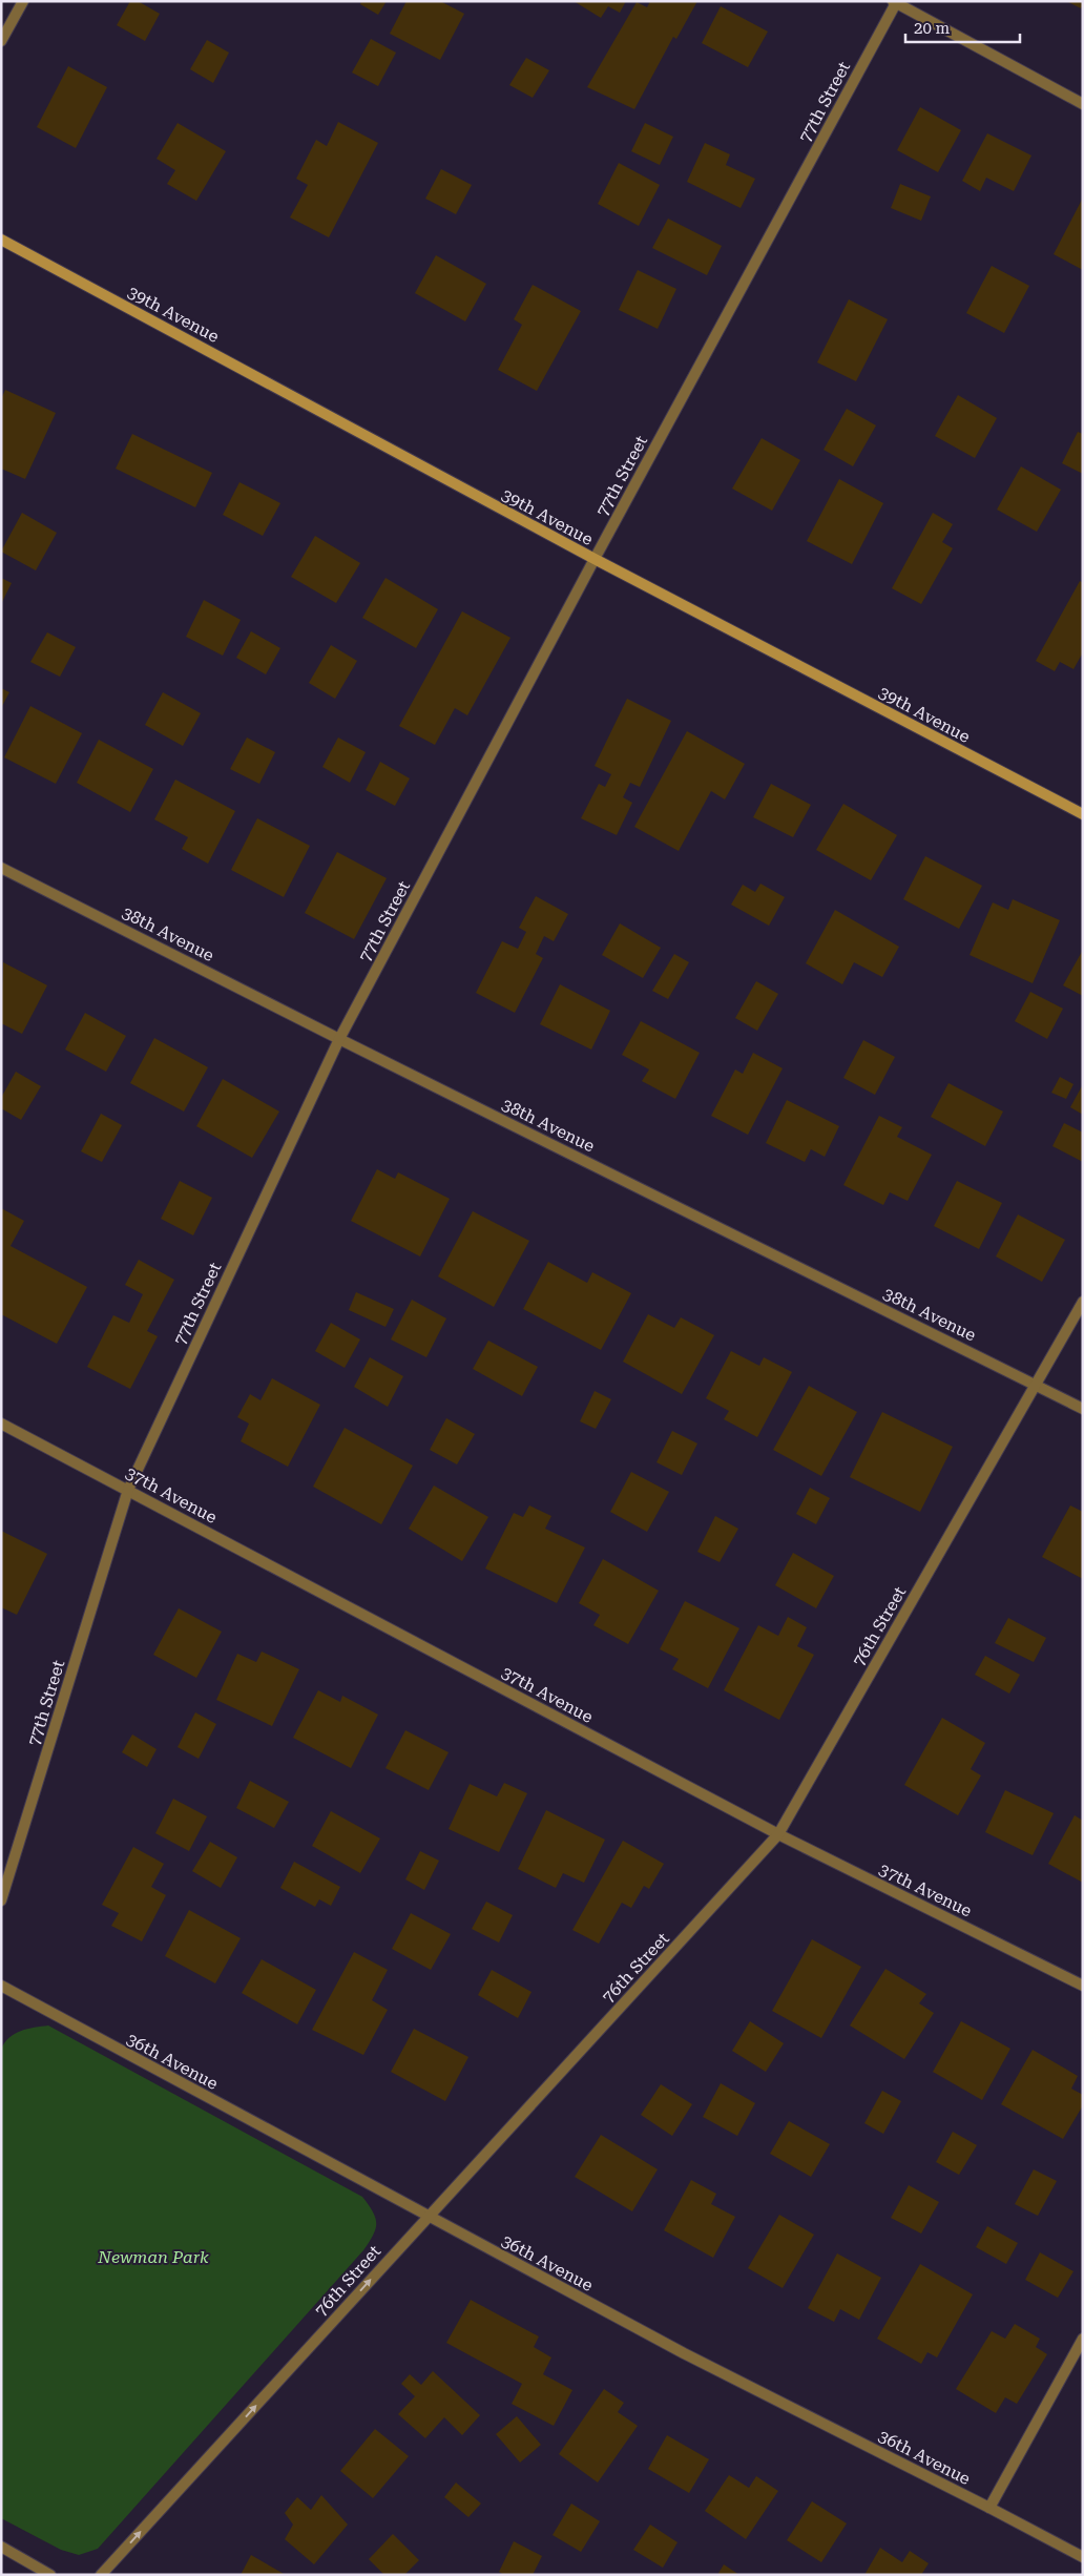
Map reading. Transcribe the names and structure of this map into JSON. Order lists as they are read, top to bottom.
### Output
{
  "streets": {
    "main road": ["39th Avenue"],
    "street": [
      "77th Street",
      "38th Avenue",
      "37th Avenue",
      "76th Street",
      "36th Avenue"
    ]
  },
  "crossings": [
    ["77th Street", "39th Avenue"],
    ["77th Street", "38th Avenue"],
    ["77th Street", "37th Avenue"],
    ["38th Avenue", "76th Street"],
    ["37th Avenue", "76th Street"],
    ["76th Street", "36th Avenue"]
  ],
  "parks": ["Newman Park"],
  "scale_bar": "20 m"
}
